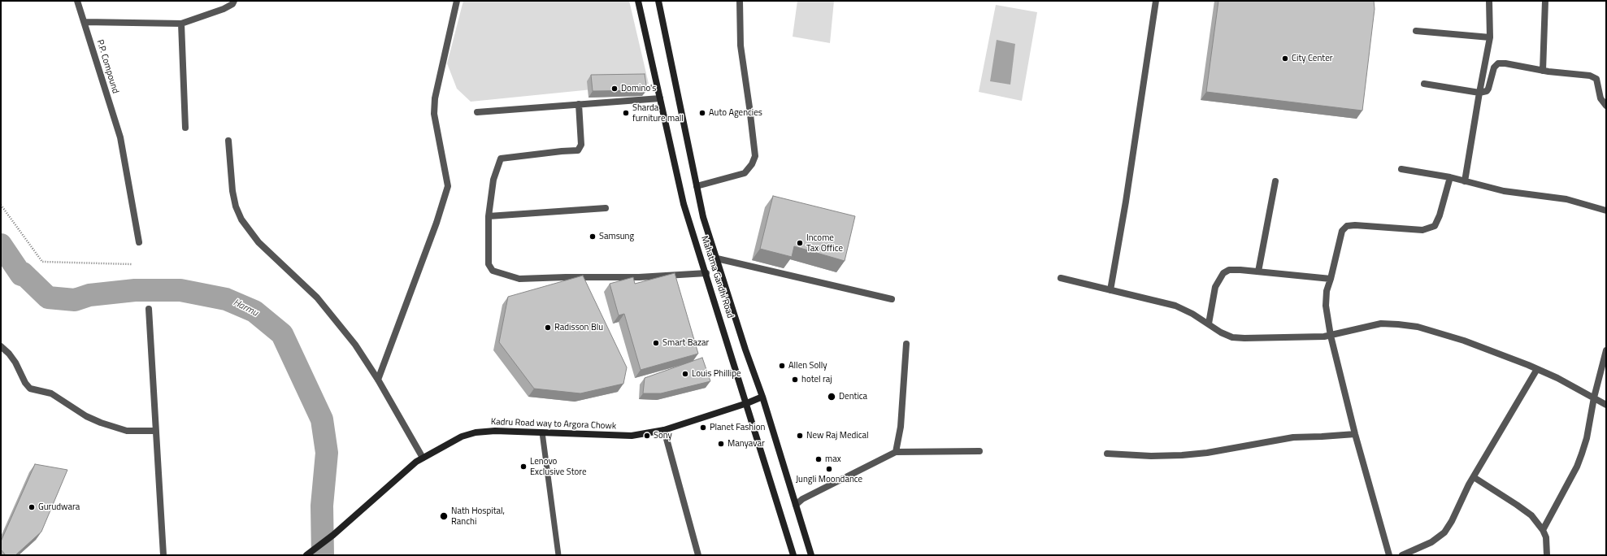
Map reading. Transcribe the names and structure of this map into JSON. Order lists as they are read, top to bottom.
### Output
{
  "streets": {
    "main road": ["Mahatma Gandhi Road", "Kadru Road way to Argora Chowk"],
    "street": ["P.P. Compound"]
  },
  "crossings": [
    ["Mahatma Gandhi Road", "Kadru Road way to Argora Chowk"]
  ],
  "water": ["Harmu"],
  "places": [
    "City Center",
    "Domino's",
    "Sharda furniture mall",
    "Auto Agencies",
    "Samsung",
    "Income Tax Office",
    "Radisson Blu",
    "Smart Bazar",
    "Allen Solly",
    "Louis Phillipe",
    "hotel raj",
    "Dentica",
    "Planet Fashion",
    "Sony",
    "New Raj Medical",
    "Manyavar",
    "max",
    "Lenovo Exclusive Store",
    "Jungli Moondance",
    "Gurudwara",
    "Nath Hospital, Ranchi"
  ]
}
